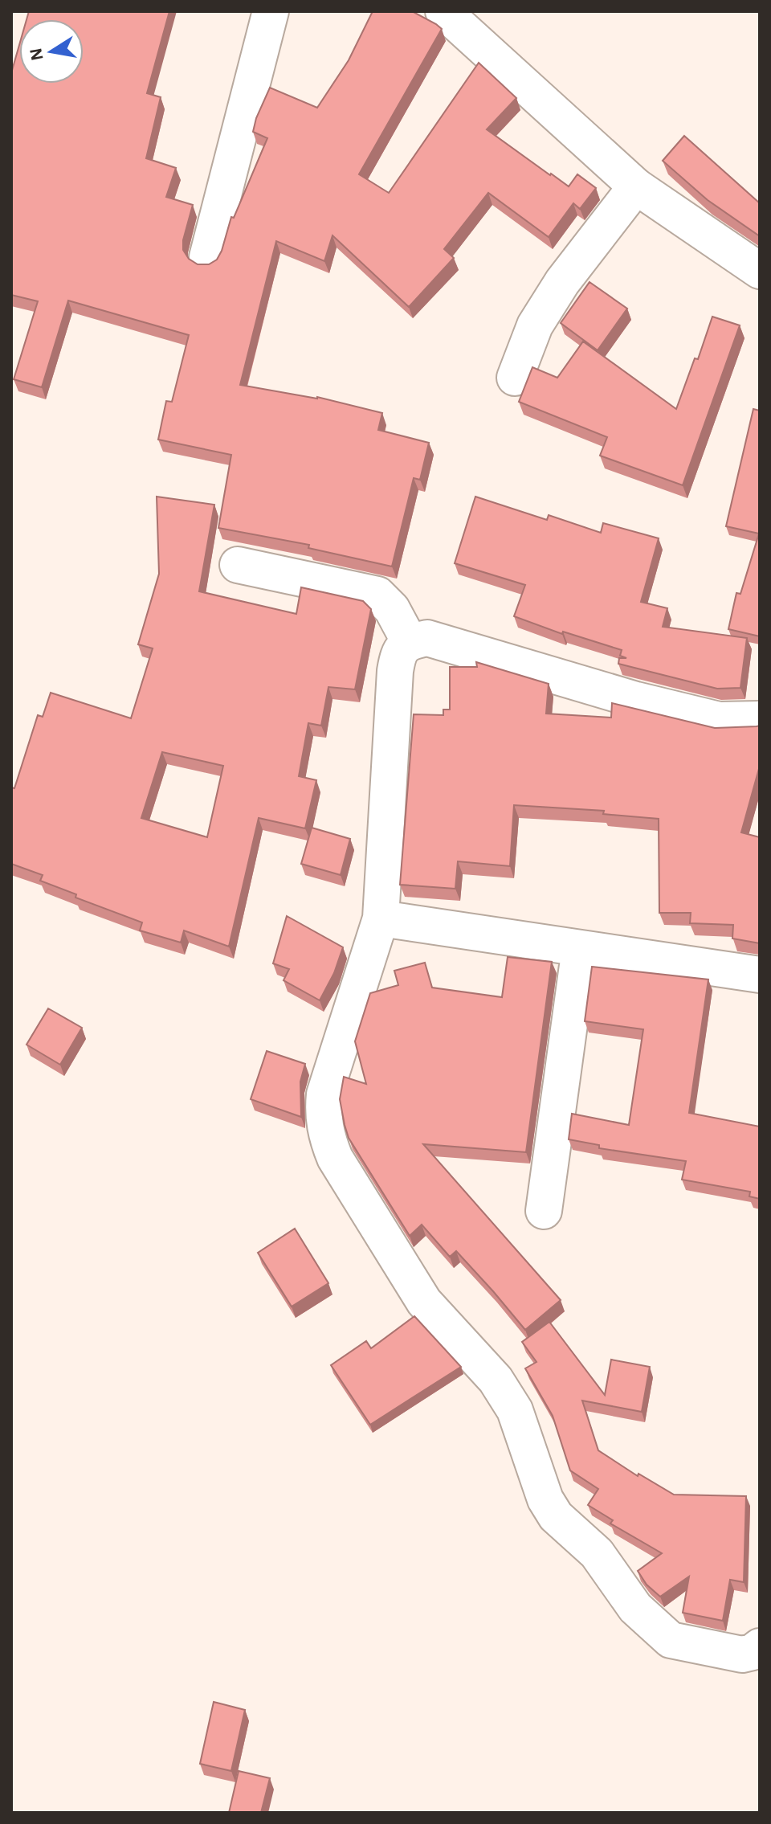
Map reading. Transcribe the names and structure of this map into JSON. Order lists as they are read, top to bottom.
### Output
{
  "north": "left"
}
